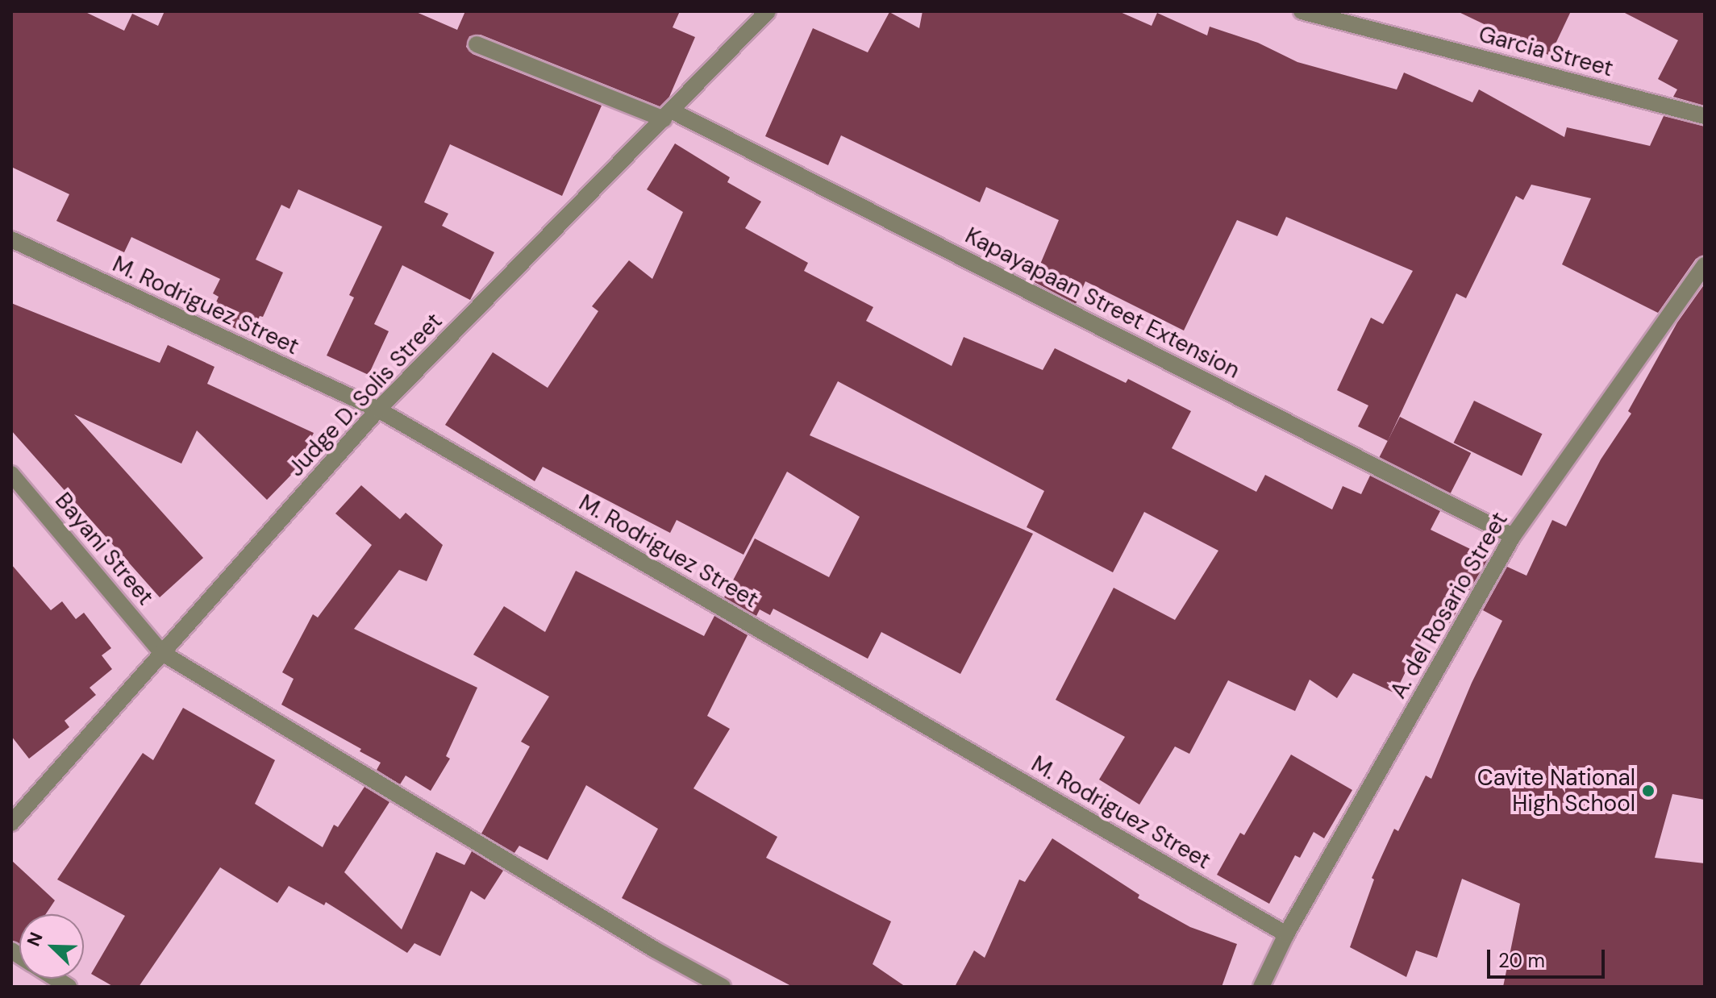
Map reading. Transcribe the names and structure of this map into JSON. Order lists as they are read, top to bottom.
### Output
{
  "streets": {
    "street": [
      "Garcia Street",
      "Kapayapaan Street Extension",
      "M. Rodriguez Street",
      "Judge D. Solis Street",
      "Bayani Street",
      "A. del Rosario Street"
    ]
  },
  "crossings": [
    ["Kapayapaan Street Extension", "Judge D. Solis Street"],
    ["Kapayapaan Street Extension", "A. del Rosario Street"],
    ["M. Rodriguez Street", "Judge D. Solis Street"],
    ["M. Rodriguez Street", "A. del Rosario Street"],
    ["Judge D. Solis Street", "Bayani Street"]
  ],
  "places": ["Cavite National High School"],
  "scale_bar": "20 m",
  "north": "top left"
}
